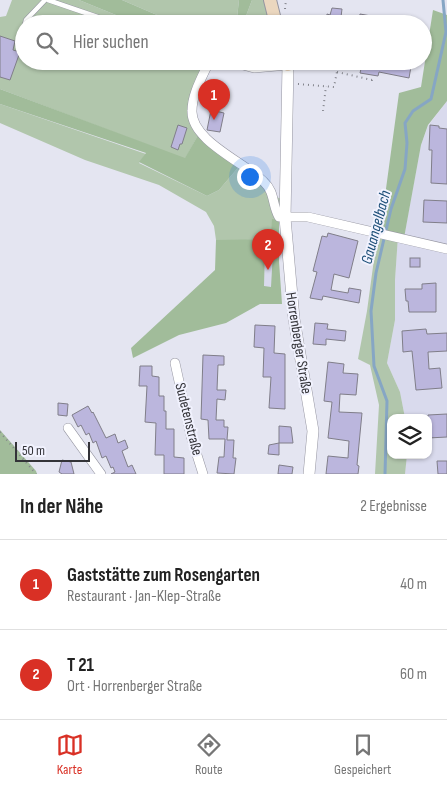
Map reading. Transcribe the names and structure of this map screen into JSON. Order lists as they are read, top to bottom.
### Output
{
  "streets": {
    "street": ["Horrenberger Straße", "Sudetenstraße"]
  },
  "water": ["Gauangelbach"],
  "scale_bar": "50 m",
  "page": {
    "search": "Hier suchen",
    "pins": ["1", "2"],
    "scale": "50 m",
    "heading": ["In der Nähe", "2 Ergebnisse"],
    "list": [
      {
        "mark": "1",
        "name": "Gaststätte zum Rosengarten",
        "note": "Restaurant · Jan-Klep-Straße",
        "value": "40 m"
      },
      {
        "mark": "2",
        "name": "T 21",
        "note": "Ort · Horrenberger Straße",
        "value": "60 m"
      }
    ],
    "nav": ["Karte", "Route", "Gespeichert"]
  }
}
